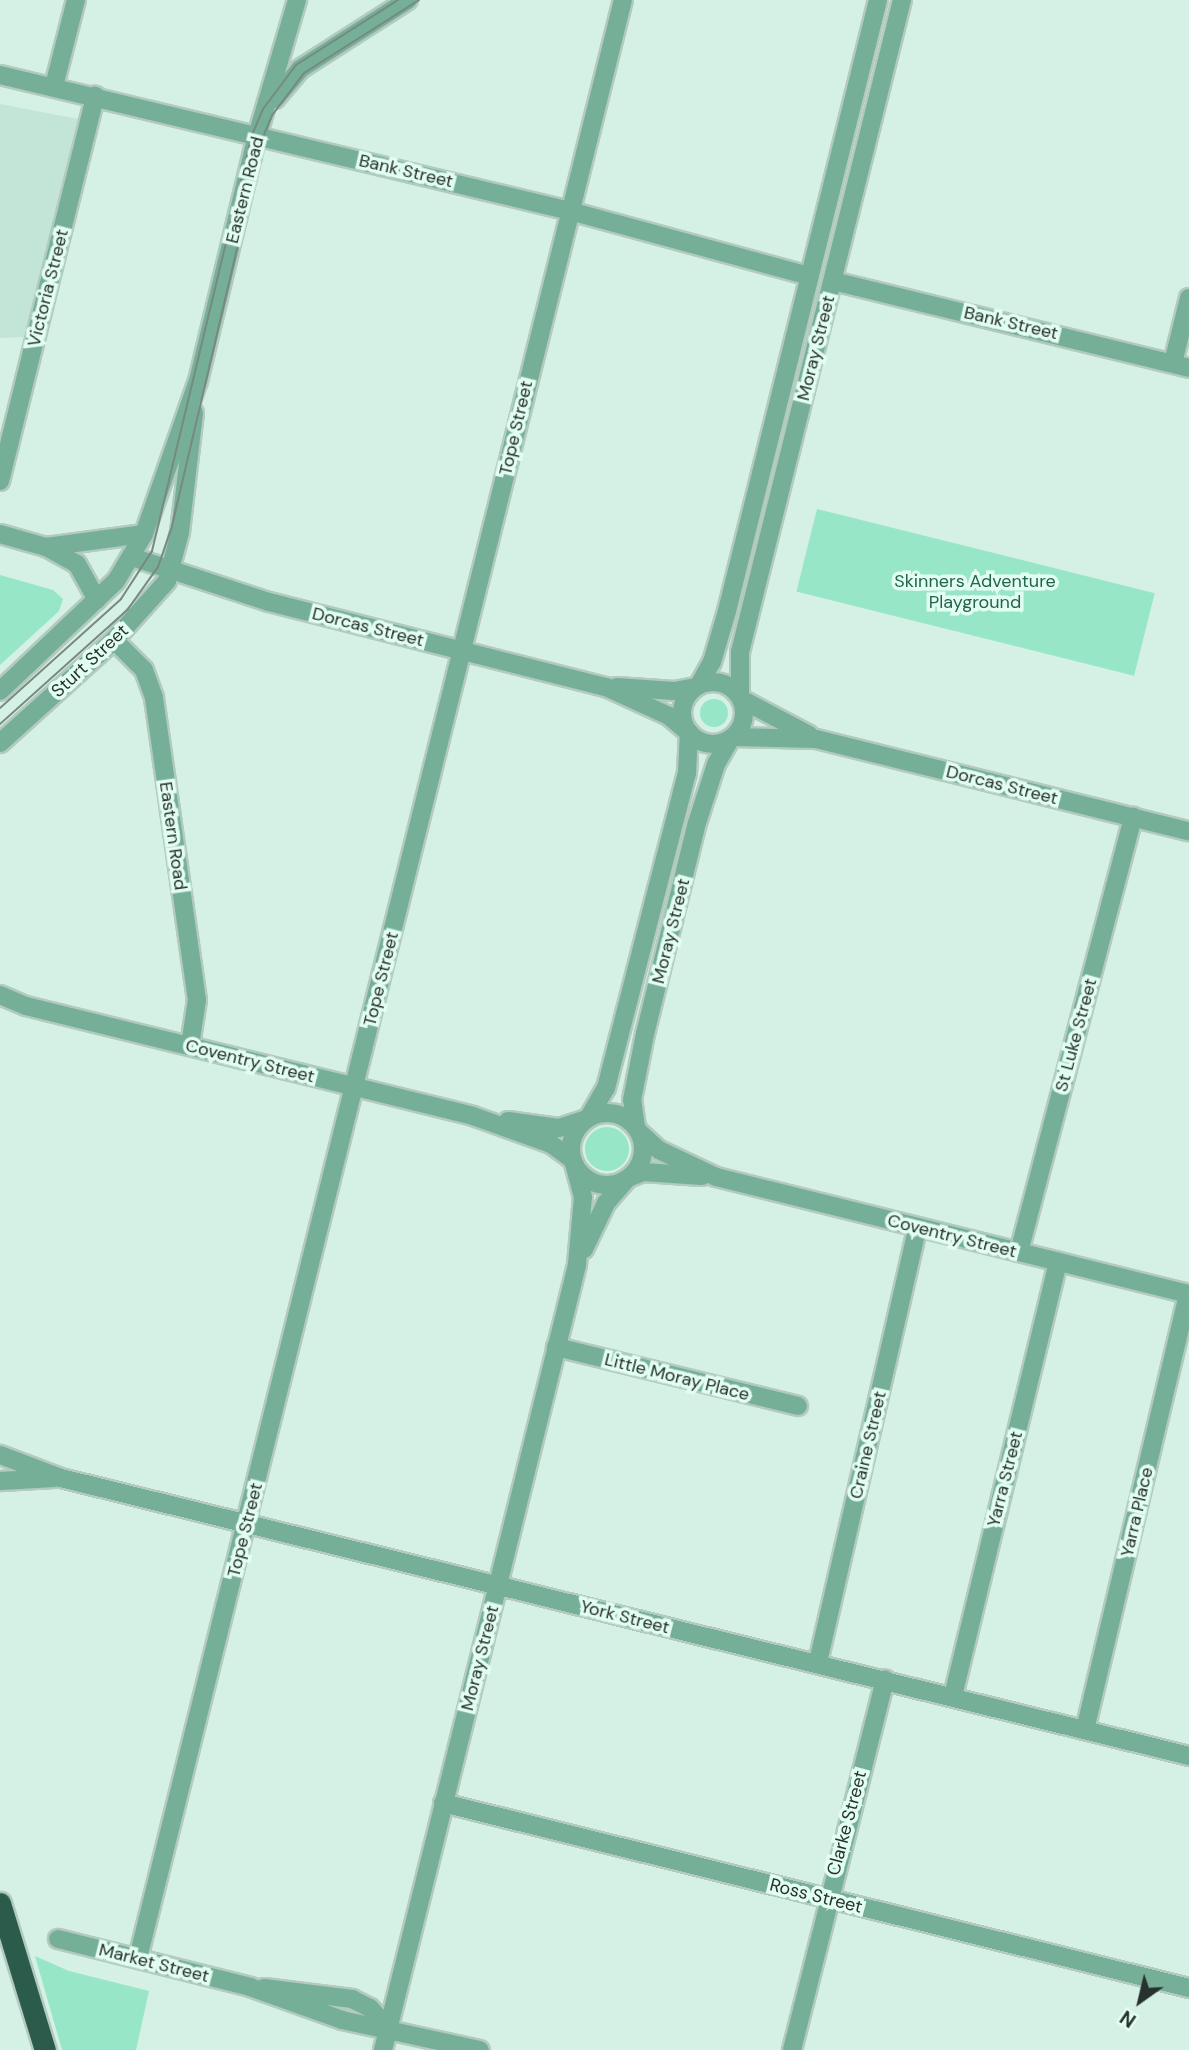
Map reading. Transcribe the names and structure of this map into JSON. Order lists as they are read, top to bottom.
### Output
{
  "streets": {
    "street": [
      "Bank Street",
      "Eastern Road",
      "Victoria Street",
      "Moray Street",
      "Tope Street",
      "Dorcas Street",
      "Sturt Street",
      "St Luke Street",
      "Coventry Street",
      "Little Moray Place",
      "Craine Street",
      "Yarra Street",
      "Yarra Place",
      "York Street",
      "Clarke Street",
      "Ross Street",
      "Market Street"
    ]
  },
  "crossings": [
    ["Bank Street", "Eastern Road"],
    ["Bank Street", "Victoria Street"],
    ["Bank Street", "Moray Street"],
    ["Bank Street", "Tope Street"],
    ["Eastern Road", "Dorcas Street"],
    ["Eastern Road", "Sturt Street"],
    ["Eastern Road", "Coventry Street"],
    ["Moray Street", "Dorcas Street"],
    ["Moray Street", "Coventry Street"],
    ["Moray Street", "Little Moray Place"],
    ["Moray Street", "York Street"],
    ["Moray Street", "Ross Street"],
    ["Moray Street", "Market Street"],
    ["Tope Street", "Dorcas Street"],
    ["Tope Street", "Coventry Street"],
    ["Tope Street", "York Street"],
    ["Tope Street", "Market Street"],
    ["Dorcas Street", "Sturt Street"],
    ["Dorcas Street", "St Luke Street"],
    ["St Luke Street", "Coventry Street"],
    ["Coventry Street", "Craine Street"],
    ["Coventry Street", "Yarra Street"],
    ["Coventry Street", "Yarra Place"],
    ["Craine Street", "York Street"],
    ["Yarra Street", "York Street"],
    ["Yarra Place", "York Street"],
    ["York Street", "Clarke Street"],
    ["Clarke Street", "Ross Street"]
  ],
  "parks": ["Skinners Adventure Playground"],
  "north": "bottom left"
}
